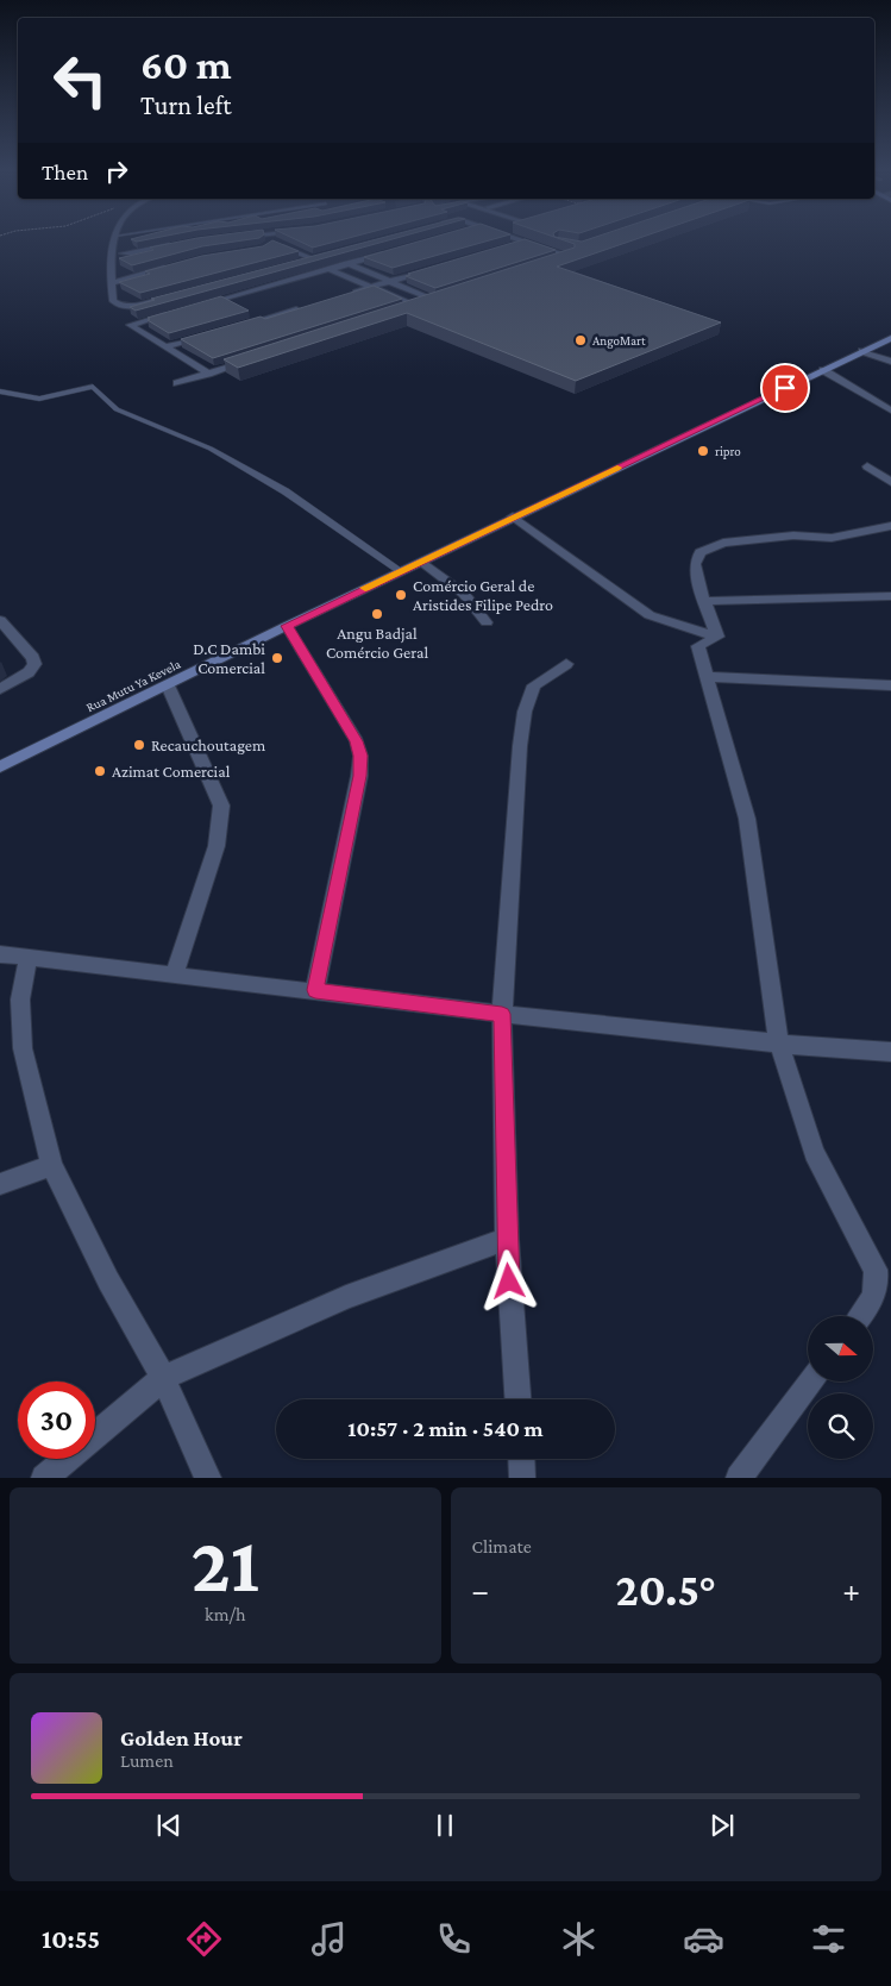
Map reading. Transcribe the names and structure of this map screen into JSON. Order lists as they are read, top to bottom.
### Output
{
  "streets": {
    "main road": ["Rua Mutu Ya Kevela"]
  },
  "places": [
    "AngoMart",
    "ripro",
    "Comércio Geral de Aristides Filipe Pedro",
    "Angu Badjal Comércio Geral",
    "D.C Dambi Comercial",
    "Recauchoutagem",
    "Azimat Comercial"
  ],
  "north": "right",
  "page": {
    "turn": ["60 m", "Turn left"],
    "then": "Then",
    "limit": "30",
    "trip": "10:57 · 2 min · 540 m",
    "tile": [
      ["21", "km/h"],
      "Climate"
    ],
    "heat": ["−", "20.5°", "+"],
    "song": ["Golden Hour", "Lumen"],
    "tabs": "10:55"
  }
}
